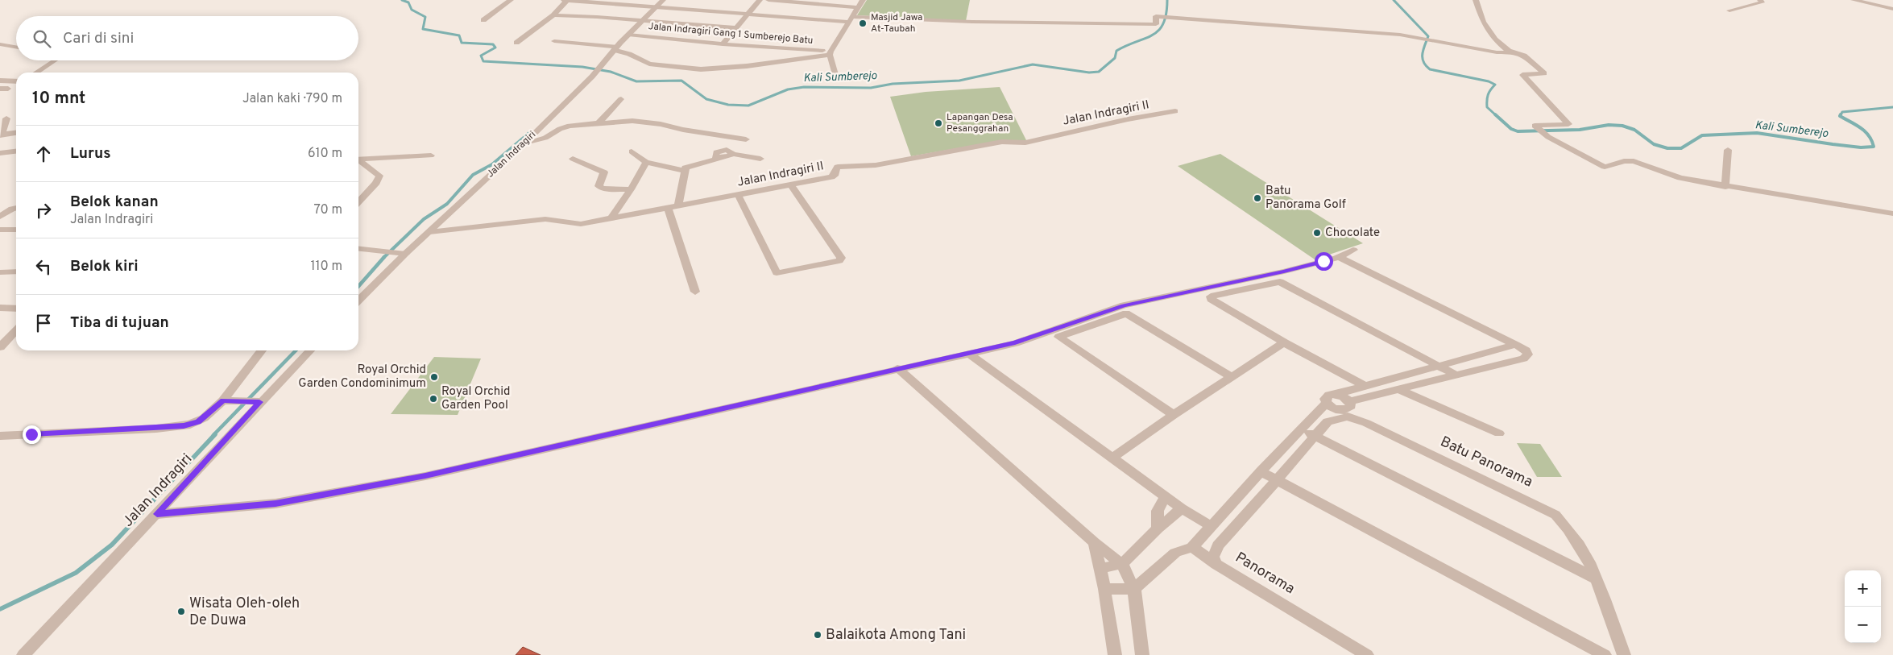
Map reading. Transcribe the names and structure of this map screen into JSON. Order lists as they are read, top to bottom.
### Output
{
  "streets": {
    "street": [
      "Jalan Indragiri Gang 1 Sumberejo Batu",
      "Jalan Indragiri II",
      "Jalan Indragiri",
      "Batu Panorama",
      "Panorama"
    ]
  },
  "crossings": [
    ["Jalan Indragiri Gang 1 Sumberejo Batu", "Jalan Indragiri"],
    ["Jalan Indragiri II", "Jalan Indragiri"]
  ],
  "water": ["Kali Sumberejo"],
  "places": [
    "Masjid Jawa At-Taubah",
    "Lapangan Desa Pesanggrahan",
    "Batu Panorama Golf",
    "Chocolate",
    "Royal Orchid Garden Condominimum",
    "Royal Orchid Garden Pool",
    "Wisata Oleh-oleh De Duwa",
    "Balaikota Among Tani"
  ],
  "page": {
    "search": "Cari di sini",
    "heading": ["10 mnt", "Jalan kaki · 790 m"],
    "list": [
      ["Lurus", "610 m"],
      ["Belok kanan", "Jalan Indragiri", "70 m"],
      ["Belok kiri", "110 m"],
      "Tiba di tujuan"
    ],
    "map_buttons": ["+", "−"]
  }
}
